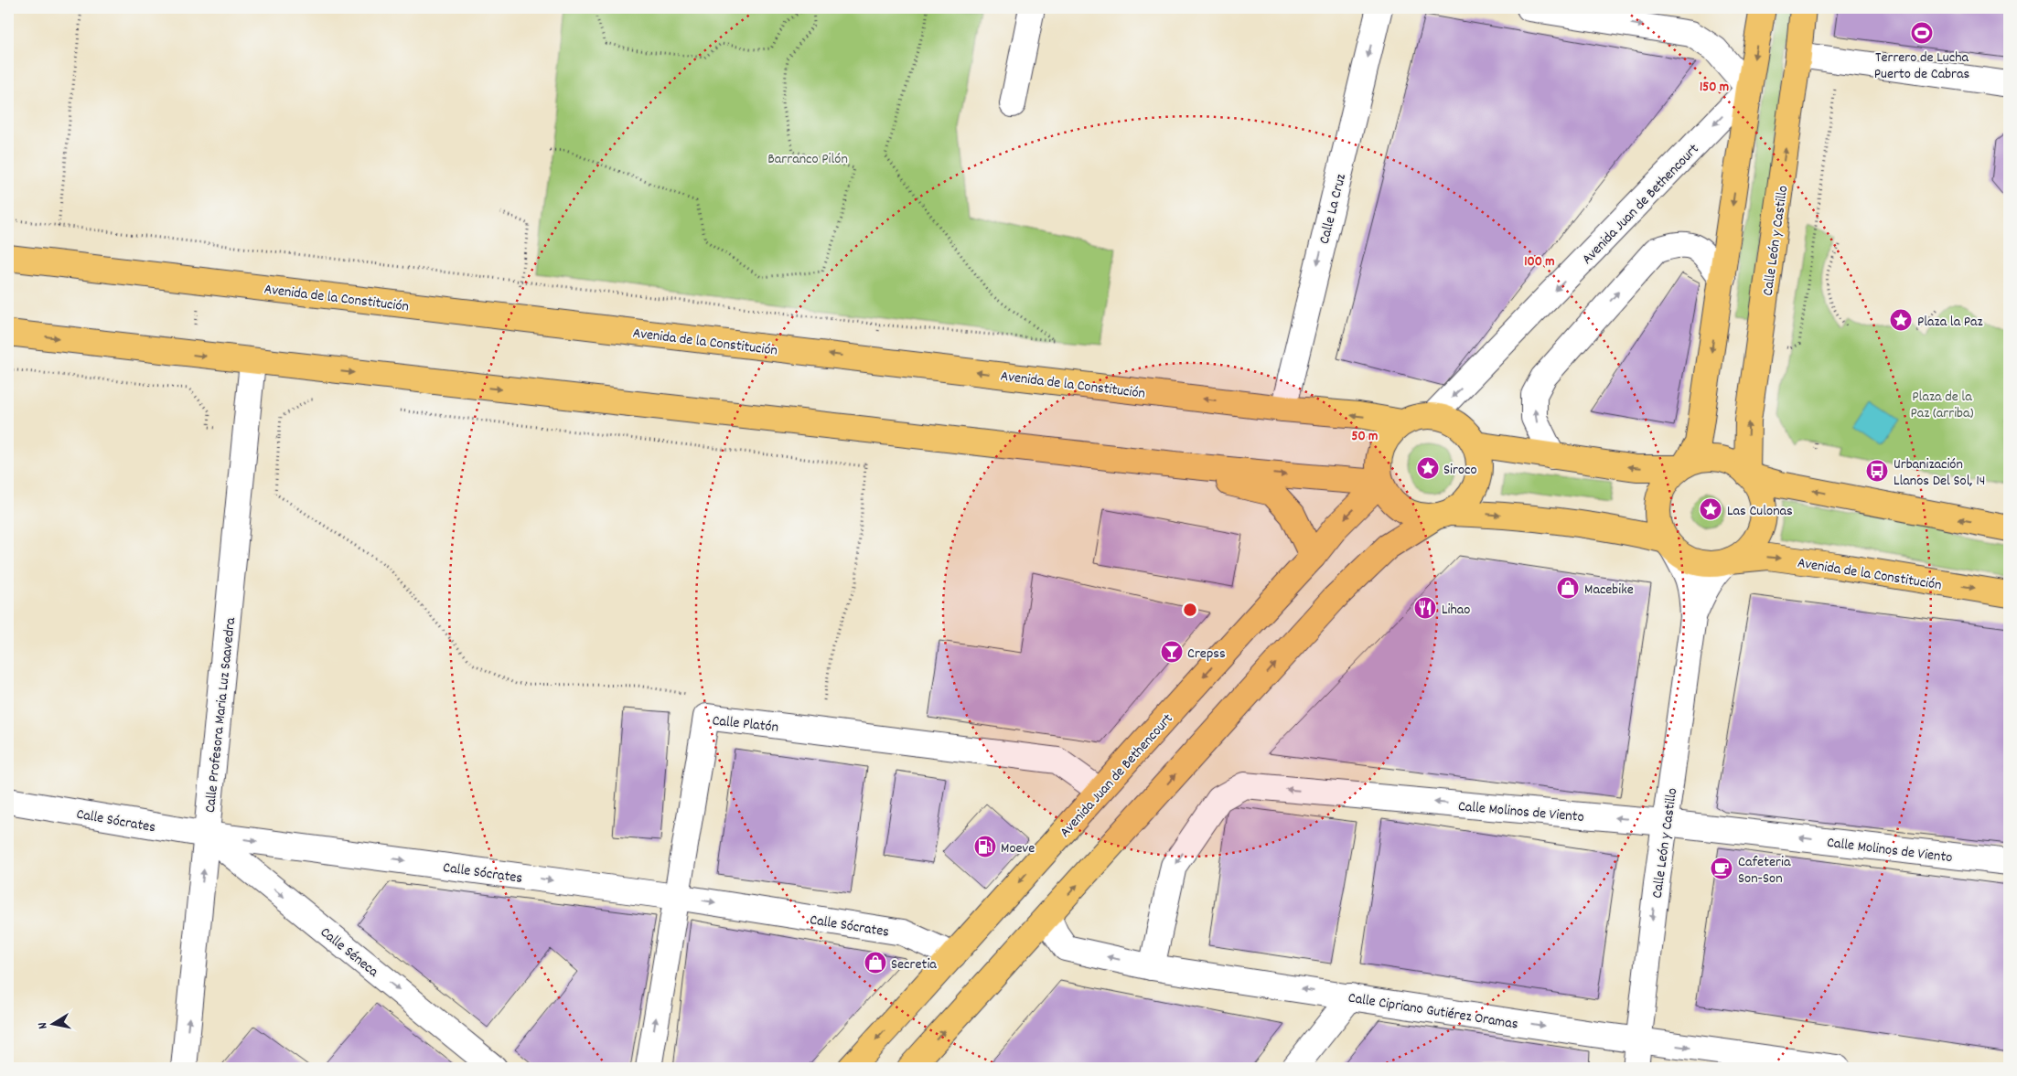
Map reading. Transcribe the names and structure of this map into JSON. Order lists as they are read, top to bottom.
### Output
{
  "streets": {
    "main road": ["Avenida Juan de Bethencourt", "Calle León y Castillo", "Avenida de la Constitución"],
    "street": [
      "Calle La Cruz",
      "Calle Profesora Maria Luz Saavedra",
      "Calle Platón",
      "Calle Molinos de Viento",
      "Calle Sócrates",
      "Calle Séneca",
      "Calle Cipriano Gutiérez Oramas"
    ]
  },
  "crossings": [
    ["Avenida Juan de Bethencourt", "Avenida de la Constitución"],
    ["Avenida Juan de Bethencourt", "Calle Platón"],
    ["Avenida Juan de Bethencourt", "Calle Sócrates"],
    ["Calle La Cruz", "Avenida de la Constitución"],
    ["Calle León y Castillo", "Avenida de la Constitución"],
    ["Calle León y Castillo", "Calle Molinos de Viento"],
    ["Calle León y Castillo", "Calle Cipriano Gutiérez Oramas"],
    ["Calle Profesora Maria Luz Saavedra", "Calle Sócrates"],
    ["Calle Profesora Maria Luz Saavedra", "Calle Séneca"],
    ["Calle Platón", "Calle Sócrates"],
    ["Calle Molinos de Viento", "Calle Cipriano Gutiérez Oramas"],
    ["Calle Sócrates", "Calle Séneca"]
  ],
  "one_way": [
    "Avenida Juan de Bethencourt",
    "Calle La Cruz",
    "Calle Molinos de Viento",
    "Calle Sócrates",
    "Calle Séneca"
  ],
  "parks": ["Barranco Pilón", "Plaza de la Paz (arriba)"],
  "places": {
    "sports": ["Terrero de Lucha Puerto de Cabras"],
    "place": ["Plaza la Paz", "Siroco", "Las Culonas"],
    "bus stop": ["Urbanización Llanos Del Sol, 14"],
    "shop": ["Macebike", "Secretia"],
    "restaurant": ["Lihao"],
    "bar": ["Crepss"],
    "fuel station": ["Moeve"],
    "cafe": ["Cafeteria Son-Son"]
  },
  "north": "left",
  "rings": ["150 m", "100 m", "50 m"]
}
